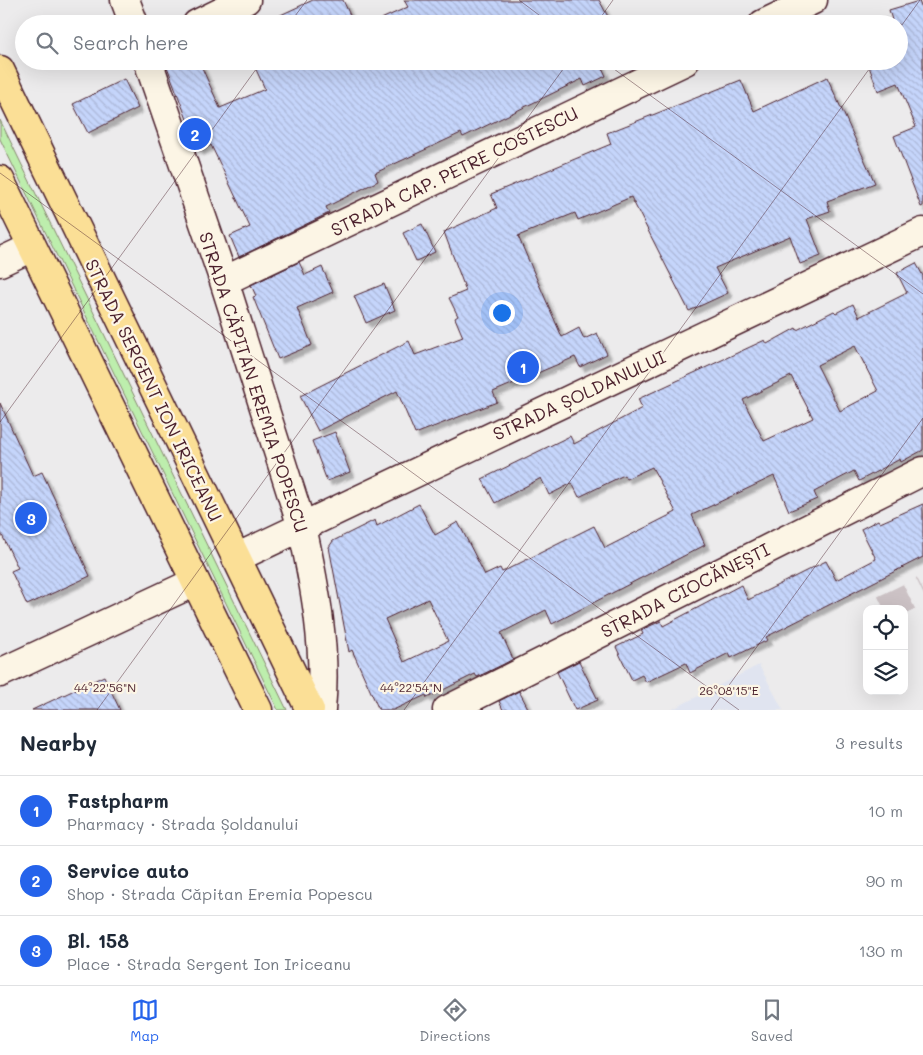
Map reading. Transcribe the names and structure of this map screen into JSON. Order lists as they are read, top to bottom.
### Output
{
  "streets": {
    "main road": ["STRADA SERGENT ION IRICEANU"],
    "street": [
      "STRADA CAP. PETRE COSTESCU",
      "STRADA CĂPITAN EREMIA POPESCU",
      "STRADA ȘOLDANULUI",
      "STRADA CIOCĂNEȘTI"
    ]
  },
  "crossings": [
    ["STRADA CAP. PETRE COSTESCU", "STRADA CĂPITAN EREMIA POPESCU"],
    ["STRADA CĂPITAN EREMIA POPESCU", "STRADA ȘOLDANULUI"],
    ["STRADA SERGENT ION IRICEANU", "STRADA ȘOLDANULUI"]
  ],
  "page": {
    "search": "Search here",
    "pins": ["2", "1", "3"],
    "heading": ["Nearby", "3 results"],
    "list": [
      {
        "mark": "1",
        "name": "Fastpharm",
        "note": "Pharmacy · Strada Șoldanului",
        "value": "10 m"
      },
      {
        "mark": "2",
        "name": "Service auto",
        "note": "Shop · Strada Căpitan Eremia Popescu",
        "value": "90 m"
      },
      {
        "mark": "3",
        "name": "Bl. 158",
        "note": "Place · Strada Sergent Ion Iriceanu",
        "value": "130 m"
      }
    ],
    "nav": ["Map", "Directions", "Saved"]
  },
  "coordinates": ["44°22'56\"N", "44°22'54\"N", "26°08'15\"E"]
}
